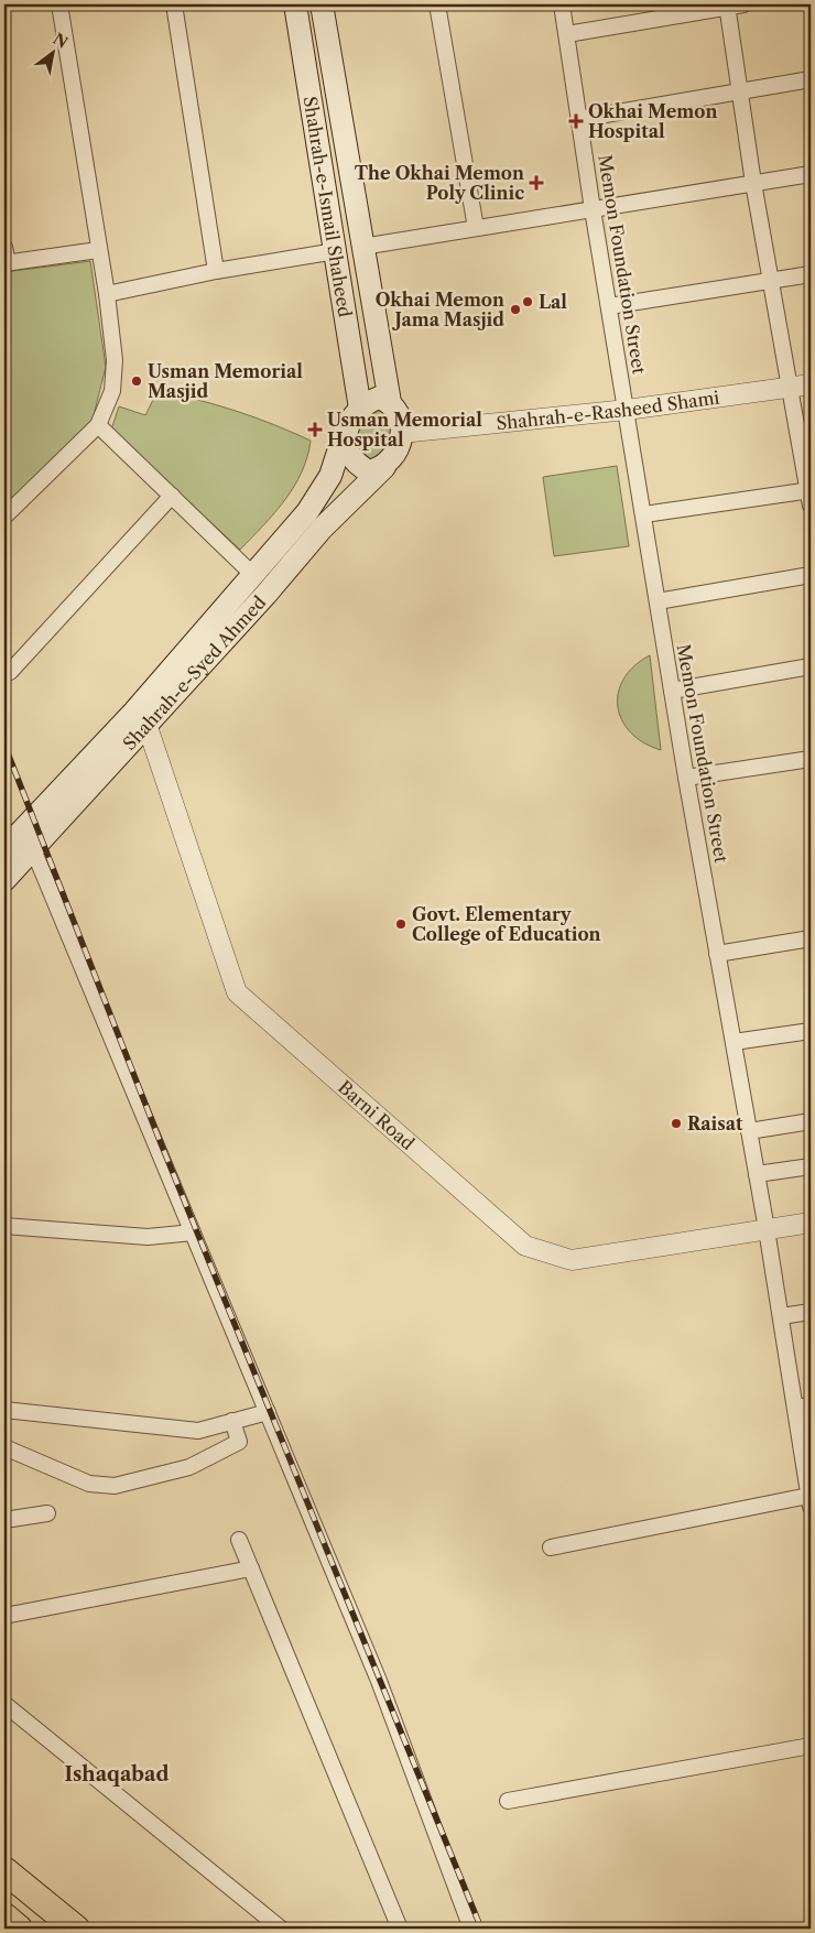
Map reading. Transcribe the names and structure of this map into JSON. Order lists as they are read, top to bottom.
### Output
{
  "streets": {
    "main road": ["Shahrah-e-Ismail Shaheed", "Shahrah-e-Syed Ahmed"],
    "street": ["Memon Foundation Street", "Shahrah-e-Rasheed Shami", "Barni Road"]
  },
  "crossings": [
    ["Shahrah-e-Ismail Shaheed", "Shahrah-e-Rasheed Shami"],
    ["Shahrah-e-Ismail Shaheed", "Shahrah-e-Syed Ahmed"],
    ["Memon Foundation Street", "Shahrah-e-Rasheed Shami"],
    ["Memon Foundation Street", "Barni Road"],
    ["Shahrah-e-Rasheed Shami", "Shahrah-e-Syed Ahmed"],
    ["Shahrah-e-Syed Ahmed", "Barni Road"]
  ],
  "districts": ["Ishaqabad"],
  "places": {
    "health": ["Okhai Memon Hospital", "The Okhai Memon Poly Clinic", "Usman Memorial Hospital"],
    "other": [
      "Lal",
      "Okhai Memon Jama Masjid",
      "Usman Memorial Masjid",
      "Govt. Elementary College of Education",
      "Raisat"
    ]
  },
  "north": "top right"
}
